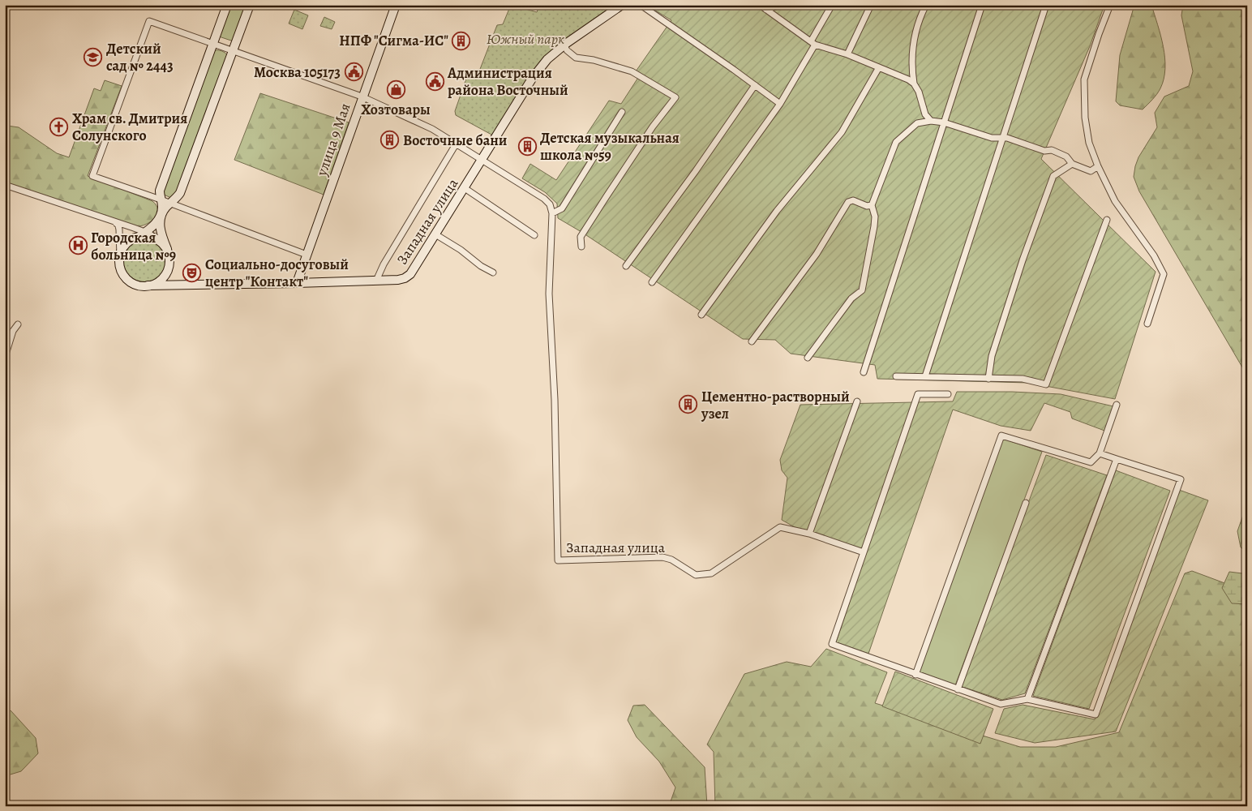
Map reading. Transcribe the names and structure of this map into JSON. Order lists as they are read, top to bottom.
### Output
{
  "streets": {
    "street": ["улица 9 Мая", "Западная улица"]
  },
  "crossings": [
    ["улица 9 Мая", "Западная улица"]
  ],
  "parks": ["Южный парк"],
  "places": {
    "building": [
      "НПФ \"Сигма-ИС\"",
      "Восточные бани",
      "Детская музыкальная школа №59",
      "Цементно-растворный узел"
    ],
    "school or university": ["Детский сад № 2443"],
    "public building": ["Москва 105173", "Администрация района Восточный"],
    "shop": ["Хозтовары"],
    "church": ["Храм св. Дмитрия Солунского"],
    "hospital": ["Городская больница №9"],
    "theatre": ["Социально-досуговый центр \"Контакт\""]
  }
}
